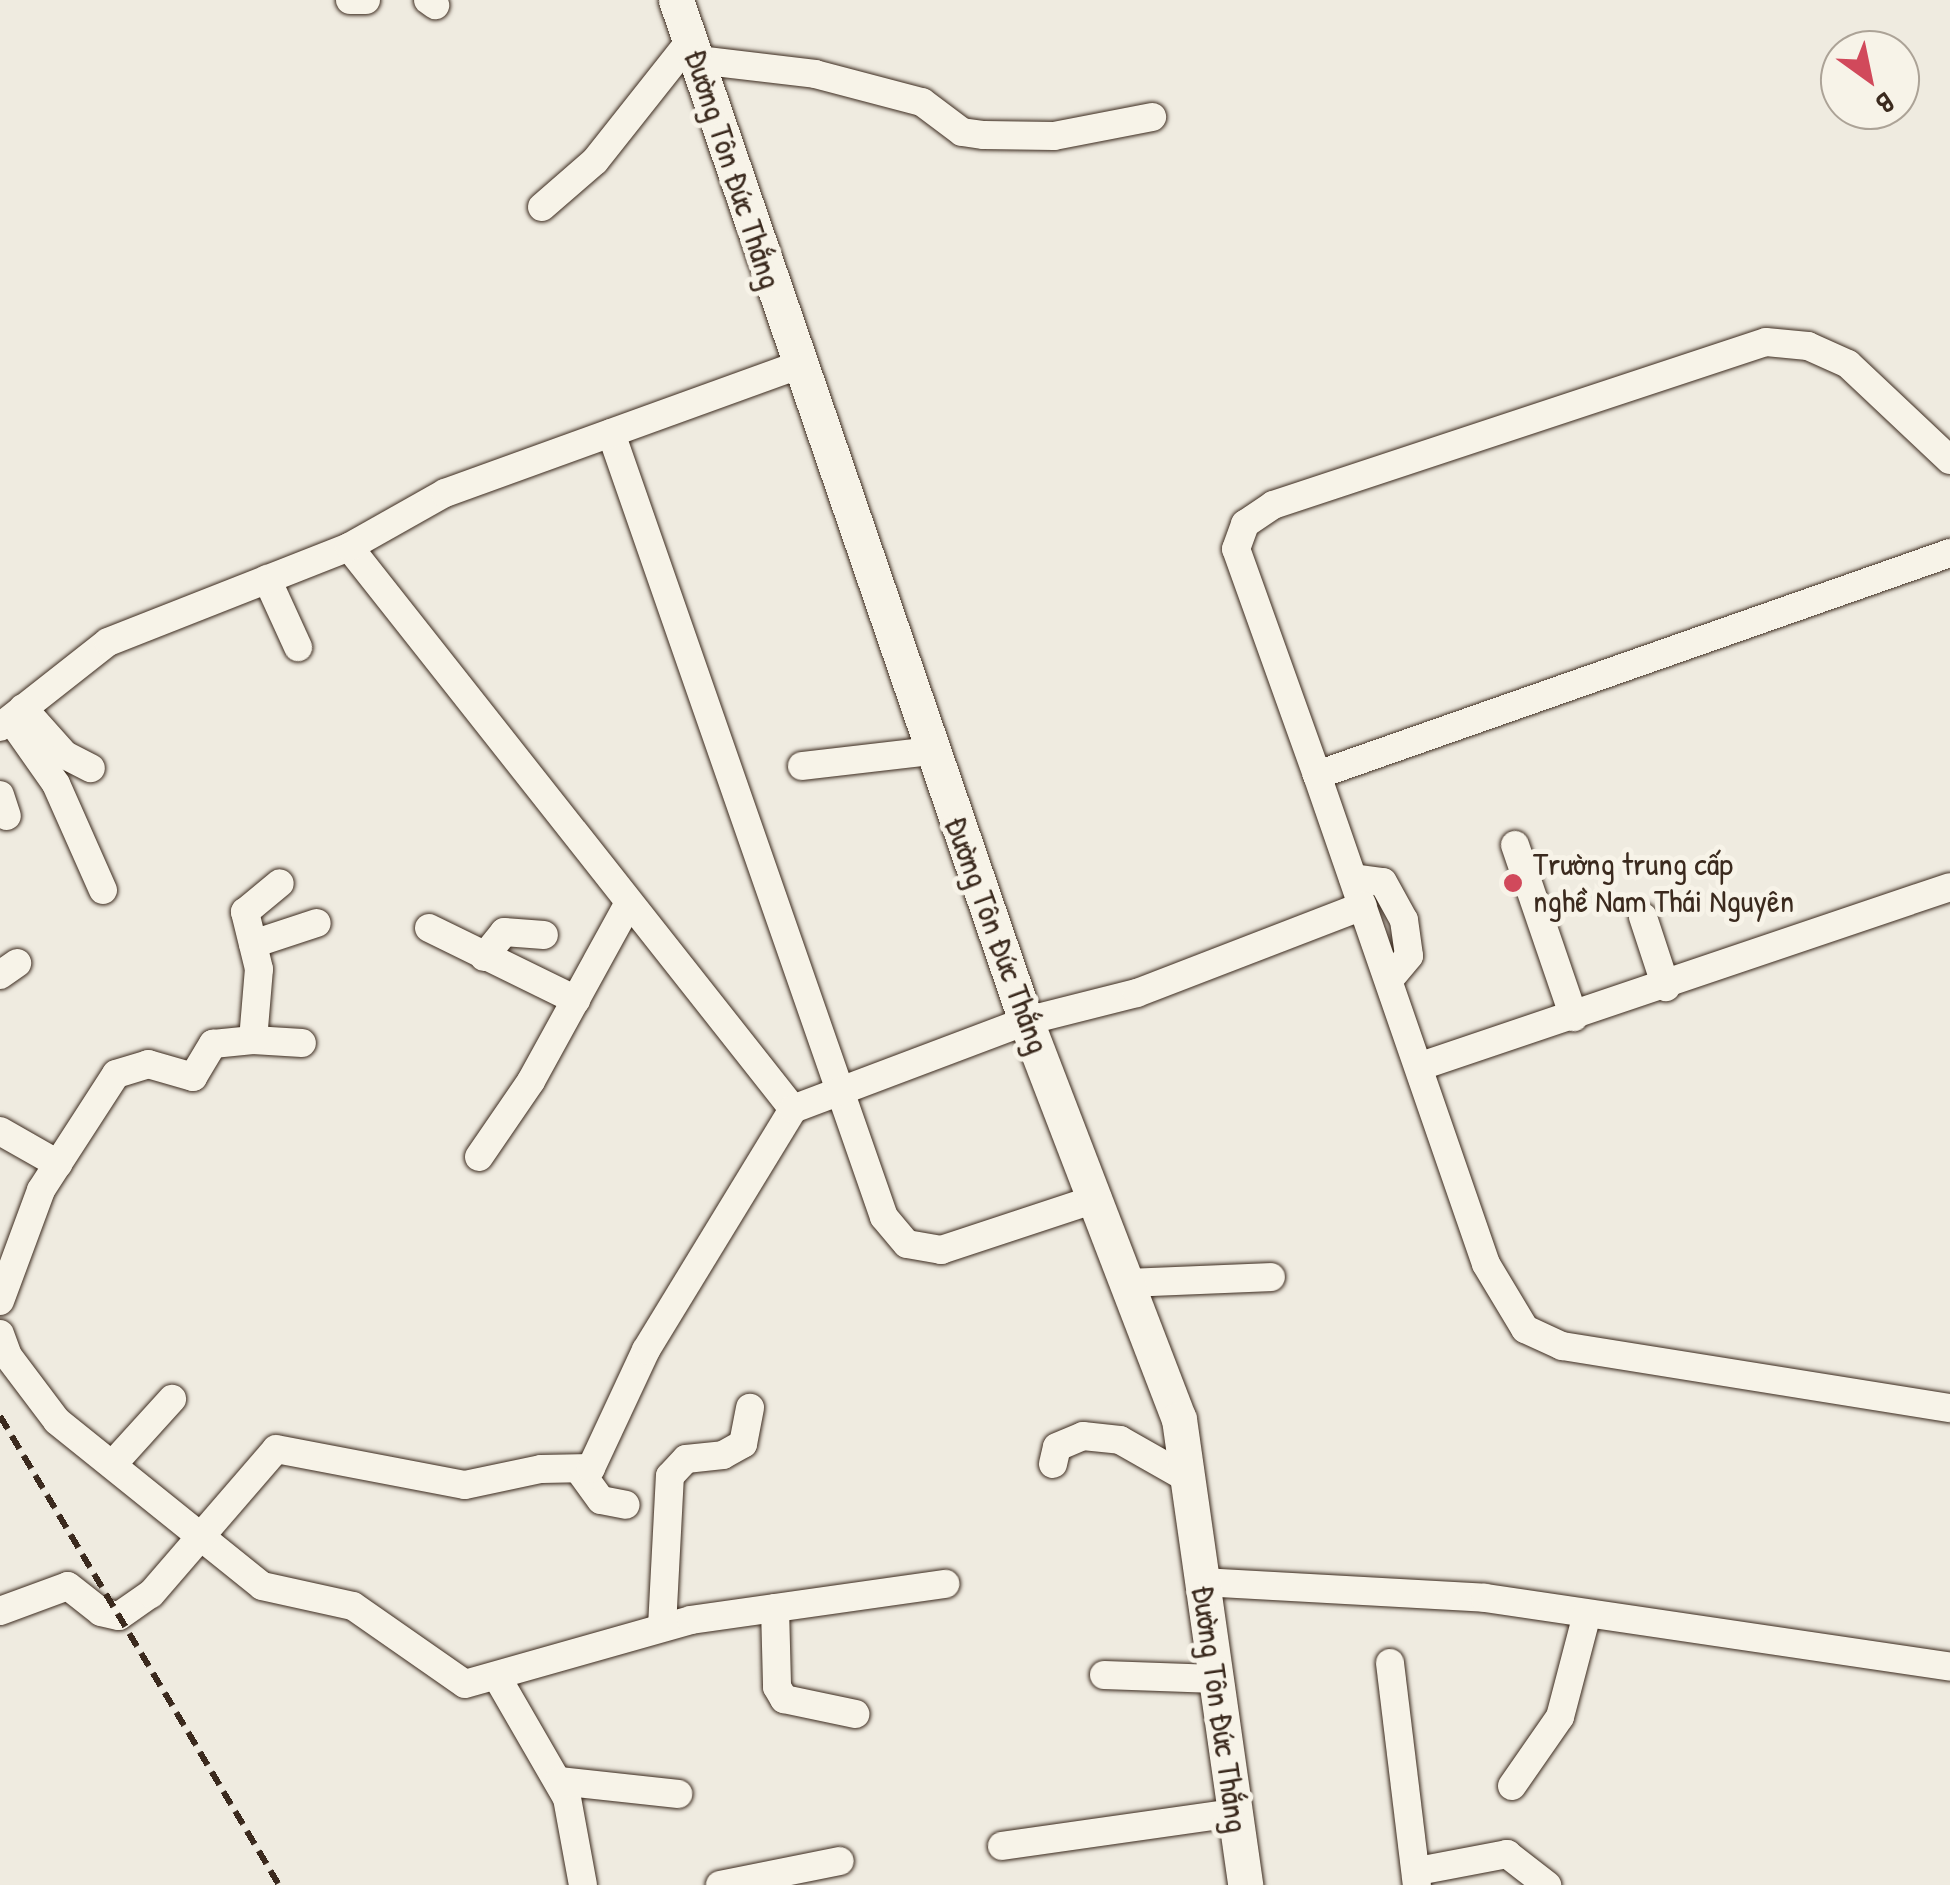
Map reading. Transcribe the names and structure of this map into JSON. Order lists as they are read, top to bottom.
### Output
{
  "streets": {
    "main road": ["Đường Tôn Đức Thắng"]
  },
  "places": ["Trường trung cấp nghề Nam Thái Nguyên"],
  "north": "bottom right"
}
